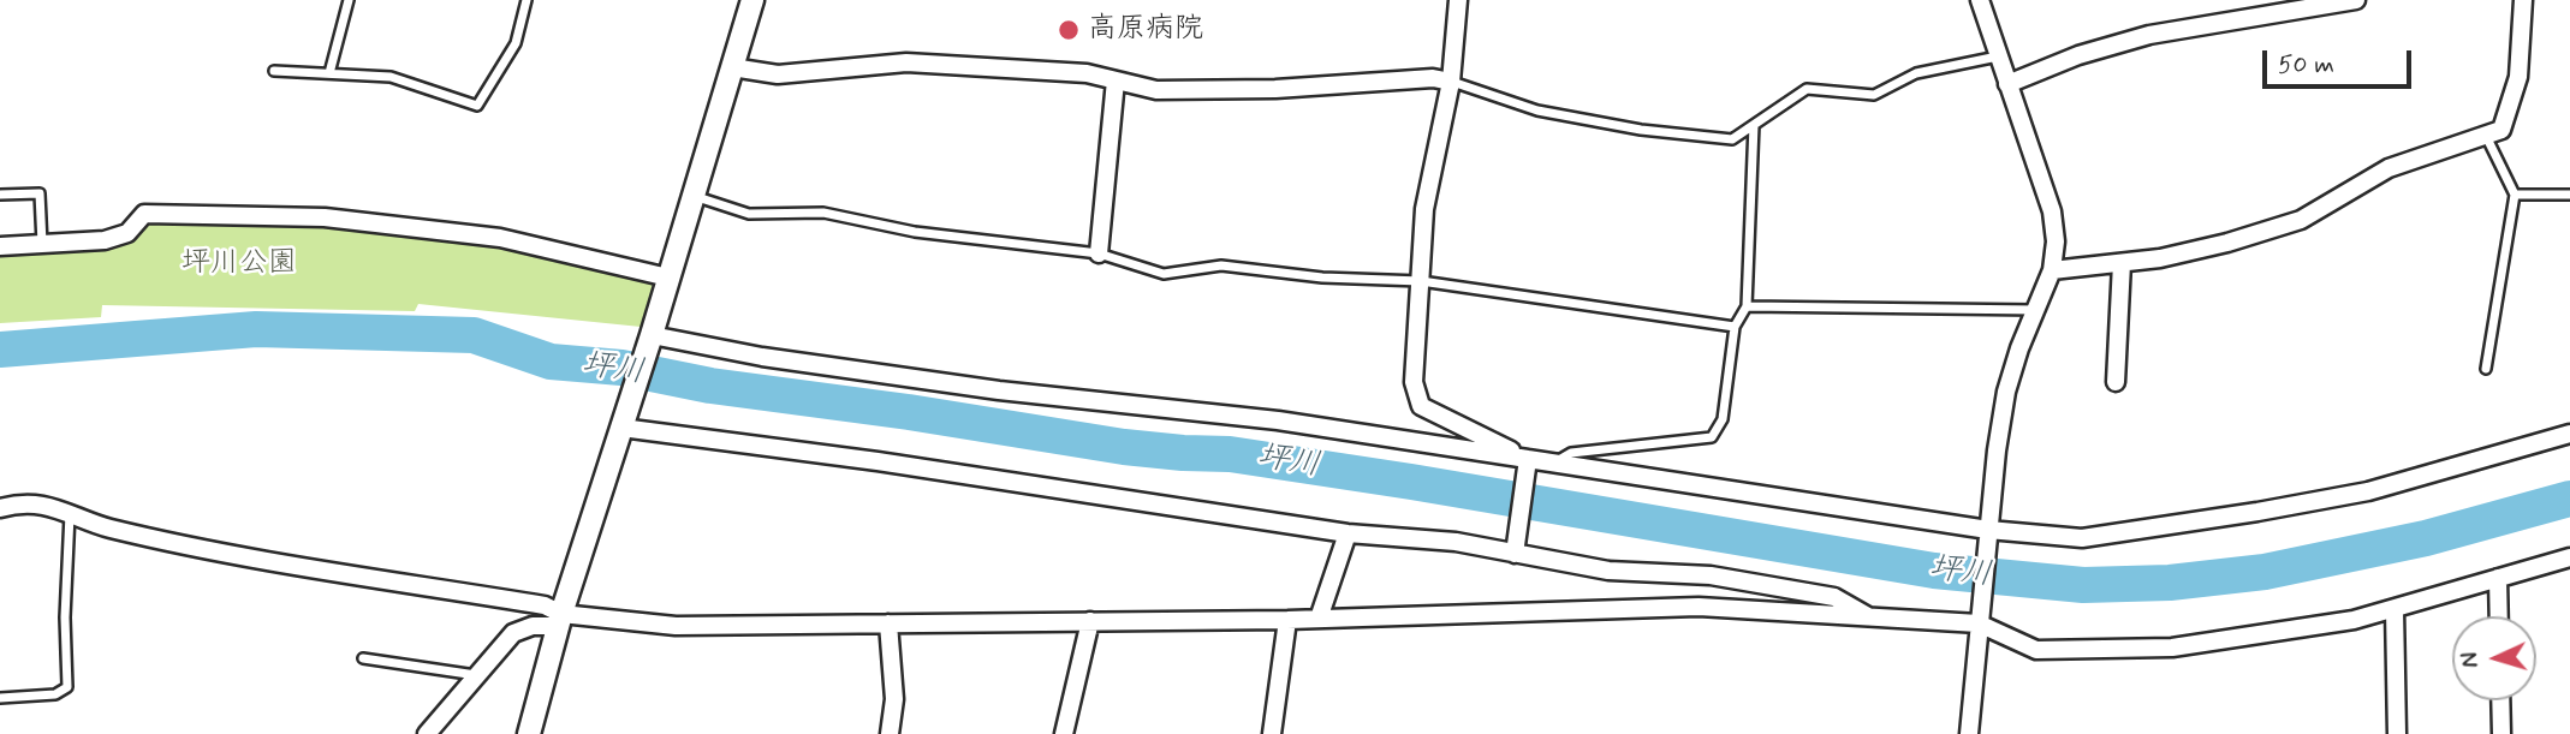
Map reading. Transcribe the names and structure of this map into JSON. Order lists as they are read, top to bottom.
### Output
{
  "water": ["坪川"],
  "parks": ["坪川公園"],
  "places": ["高原病院"],
  "scale_bar": "50 m",
  "north": "left"
}
